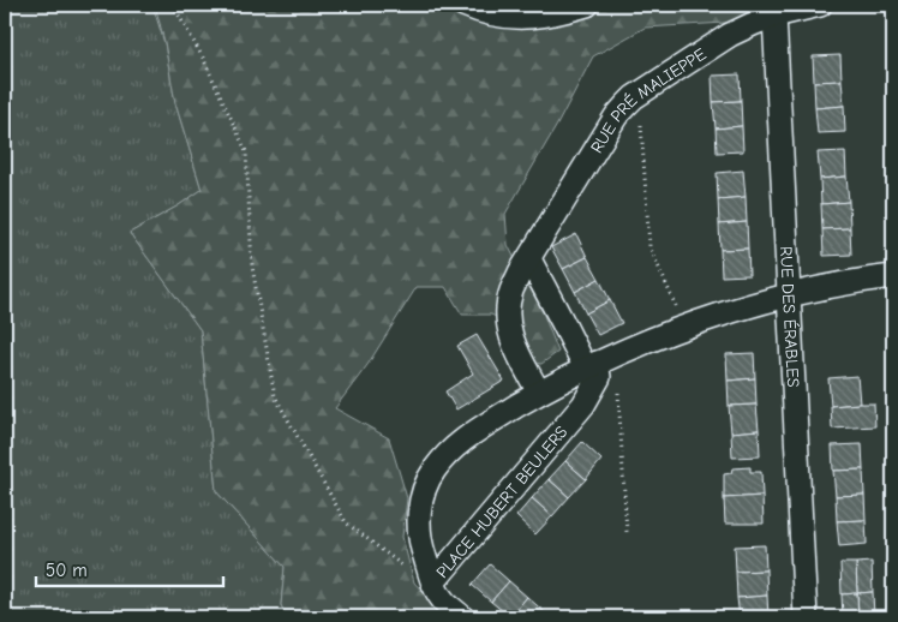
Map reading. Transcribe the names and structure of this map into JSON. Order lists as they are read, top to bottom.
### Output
{
  "streets": {
    "street": ["RUE PRÉ MALIEPPE", "RUE DES ÉRABLES", "PLACE HUBERT BEULERS"]
  },
  "crossings": [
    ["RUE PRÉ MALIEPPE", "RUE DES ÉRABLES"],
    ["RUE DES ÉRABLES", "PLACE HUBERT BEULERS"]
  ],
  "scale_bar": "50 m"
}
